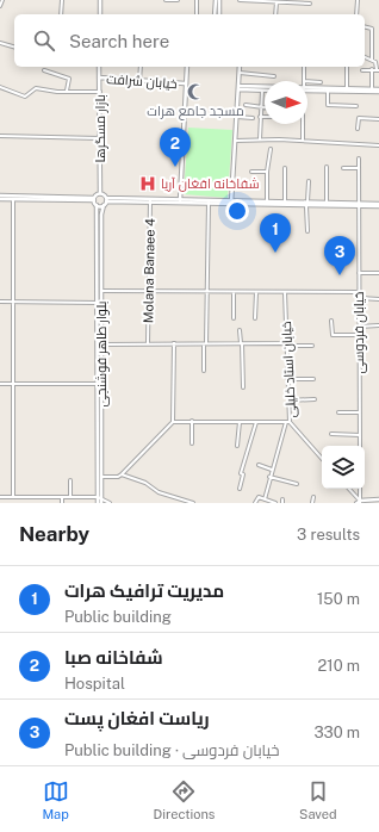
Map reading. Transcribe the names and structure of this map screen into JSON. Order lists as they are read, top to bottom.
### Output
{
  "streets": {
    "street": [
      "خیابان شرافت",
      "بازار مسگرها",
      "Molana Banaee 4",
      "خیابان فردوسی",
      "بلوار طاهر فوشنجی",
      "خیابان استاد خلیلی"
    ]
  },
  "crossings": [
    ["خیابان شرافت", "بازار مسگرها"]
  ],
  "places": {
    "mosque": ["مسجد جامع هرات"],
    "hospital": ["شفاخانه افغان آریا"]
  },
  "north": "right",
  "page": {
    "search": "Search here",
    "pins": ["2", "1", "3"],
    "heading": ["Nearby", "3 results"],
    "list": [
      {
        "mark": "1",
        "name": "مدیریت ترافیک هرات",
        "note": "Public building",
        "value": "150 m"
      },
      {
        "mark": "2",
        "name": "شفاخانه صبا",
        "note": "Hospital",
        "value": "210 m"
      },
      {
        "mark": "3",
        "name": "ریاست افغان پست",
        "note": "Public building · خیابان فردوسی",
        "value": "330 m"
      }
    ],
    "nav": ["Map", "Directions", "Saved"]
  }
}
